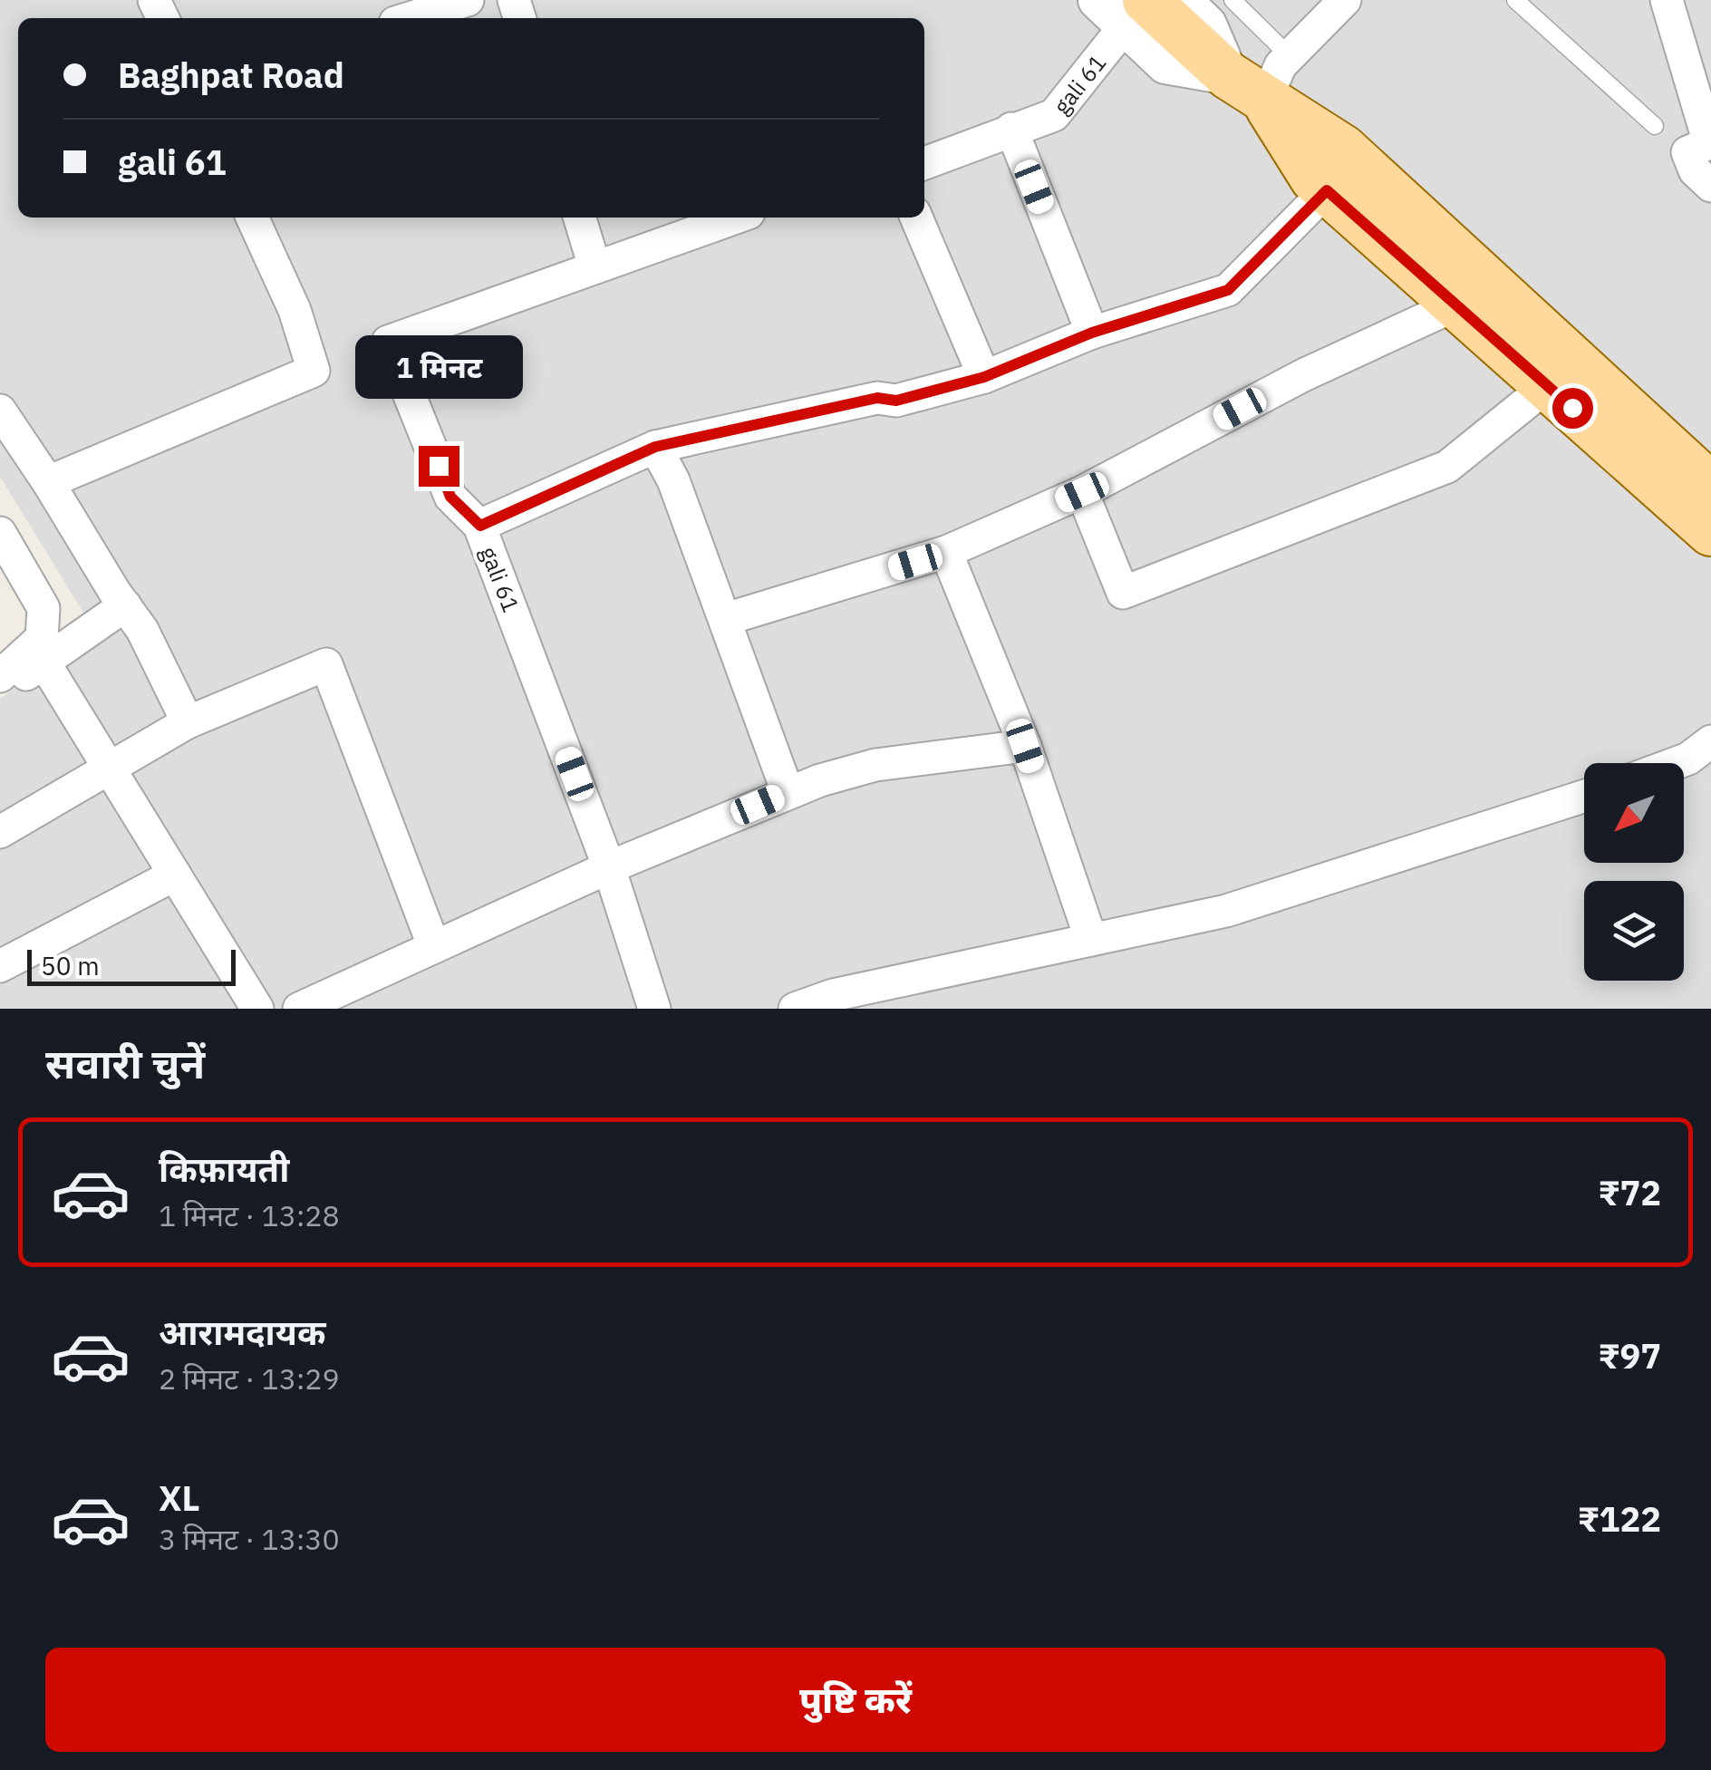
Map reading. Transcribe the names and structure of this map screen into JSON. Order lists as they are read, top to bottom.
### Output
{
  "streets": {
    "street": ["gali 61"]
  },
  "scale_bar": "50 m",
  "north": "bottom left",
  "page": {
    "banner": ["Baghpat Road", "gali 61"],
    "bubble": "1 मिनट",
    "scale": "50 m",
    "heading": "सवारी चुनें",
    "list": [
      {
        "name": "किफ़ायती",
        "note": "1 मिनट · 13:28",
        "value": "₹72"
      },
      {
        "name": "आरामदायक",
        "note": "2 मिनट · 13:29",
        "value": "₹97"
      },
      {
        "name": "XL",
        "note": "3 मिनट · 13:30",
        "value": "₹122"
      }
    ],
    "buttons": "पुष्टि करें"
  }
}
